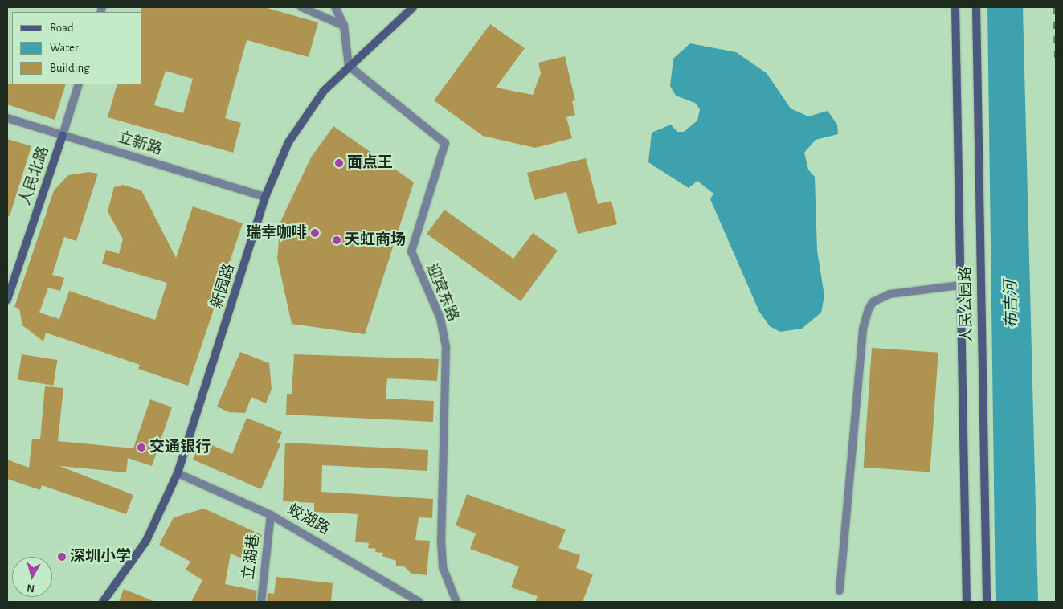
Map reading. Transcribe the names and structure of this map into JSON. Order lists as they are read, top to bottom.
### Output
{
  "streets": {
    "main road": ["人民北路", "新园路", "人民公园路"],
    "street": [
      "立新路",
      "迎宾东路",
      "蛟湖路",
      "立湖巷"
    ]
  },
  "crossings": [
    ["立新路", "人民北路"],
    ["立新路", "新园路"],
    ["新园路", "迎宾东路"],
    ["新园路", "蛟湖路"],
    ["蛟湖路", "立湖巷"]
  ],
  "water": ["布吉河"],
  "places": [
    "面点王",
    "瑞幸咖啡",
    "天虹商场",
    "交通银行",
    "深圳小学"
  ],
  "legend": ["Road", "Water", "Building"],
  "north": "bottom"
}
